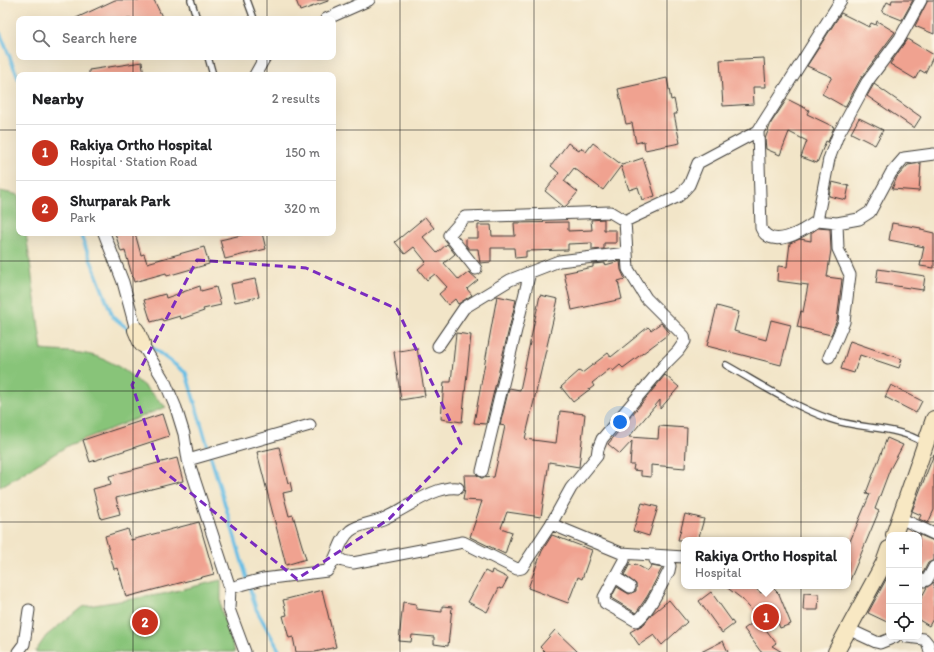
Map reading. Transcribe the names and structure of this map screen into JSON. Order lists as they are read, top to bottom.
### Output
{
  "page": {
    "search": "Search here",
    "heading": ["Nearby", "2 results"],
    "list": [
      {
        "mark": "1",
        "name": "Rakiya Ortho Hospital",
        "note": "Hospital · Station Road",
        "value": "150 m"
      },
      {
        "mark": "2",
        "name": "Shurparak Park",
        "note": "Park",
        "value": "320 m"
      }
    ],
    "map_buttons": ["+", "−"],
    "popup": ["Rakiya Ortho Hospital", "Hospital"],
    "pins": ["1", "2"]
  }
}
